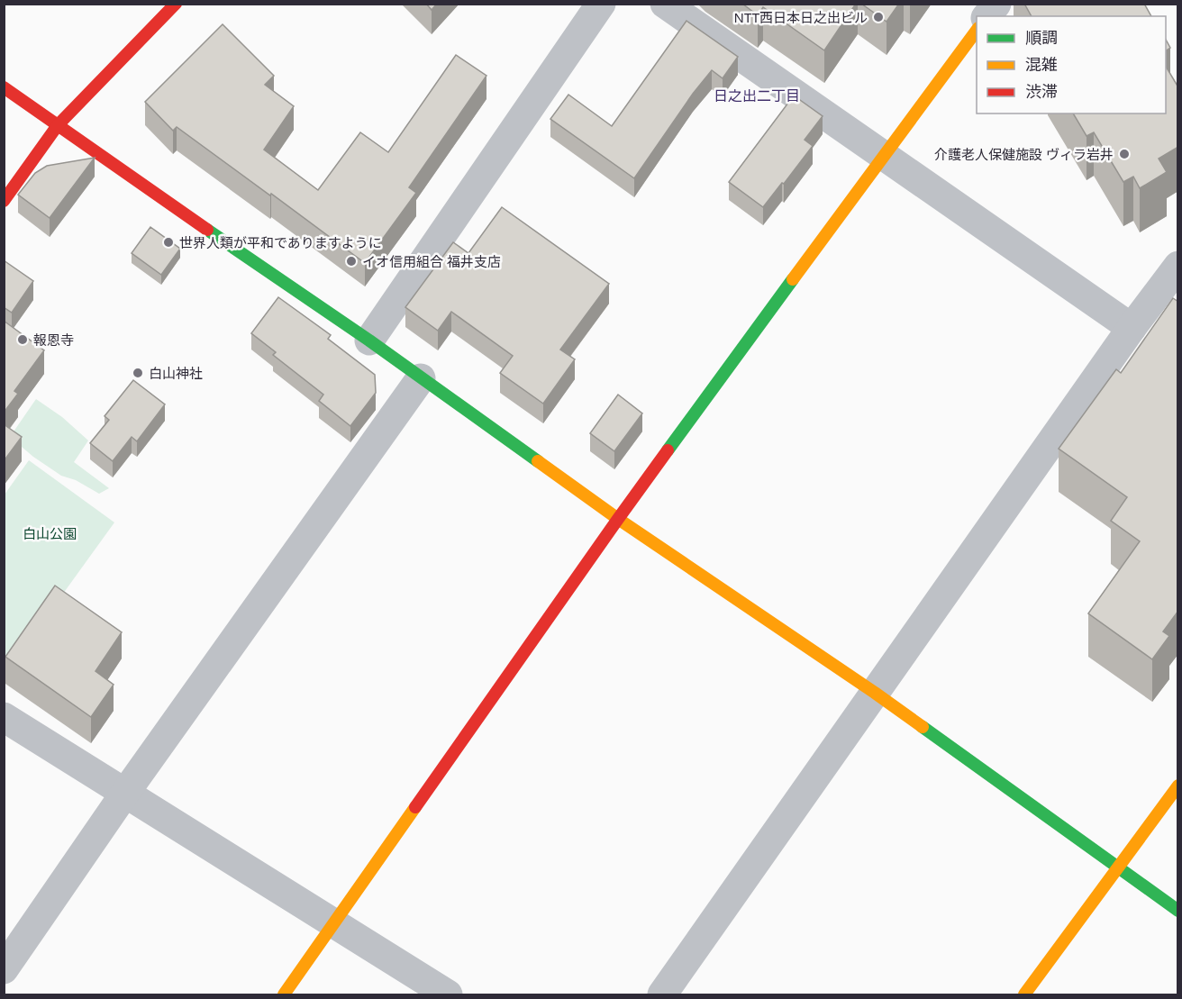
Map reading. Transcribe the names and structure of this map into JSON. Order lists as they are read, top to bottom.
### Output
{
  "districts": ["日之出二丁目"],
  "parks": ["白山公園"],
  "places": [
    "NTT西日本日之出ビル",
    "介護老人保健施設 ヴィラ岩井",
    "世界人類が平和でありますように",
    "イオ信用組合 福井支店",
    "報恩寺",
    "白山神社"
  ],
  "legend": ["順調", "混雑", "渋滞"]
}
